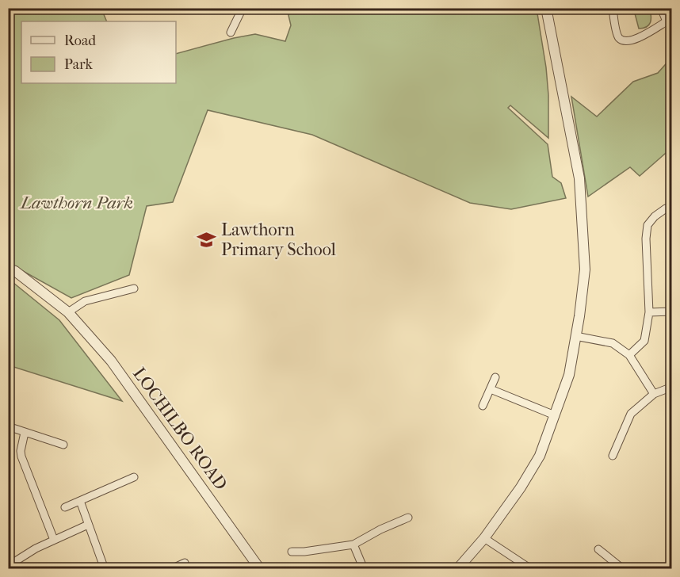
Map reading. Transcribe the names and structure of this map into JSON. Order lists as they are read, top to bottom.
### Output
{
  "streets": {
    "street": ["LOCHILBO ROAD"]
  },
  "parks": ["Lawthorn Park"],
  "places": {
    "school or university": ["Lawthorn Primary School"]
  },
  "legend": ["Road", "Park"]
}
